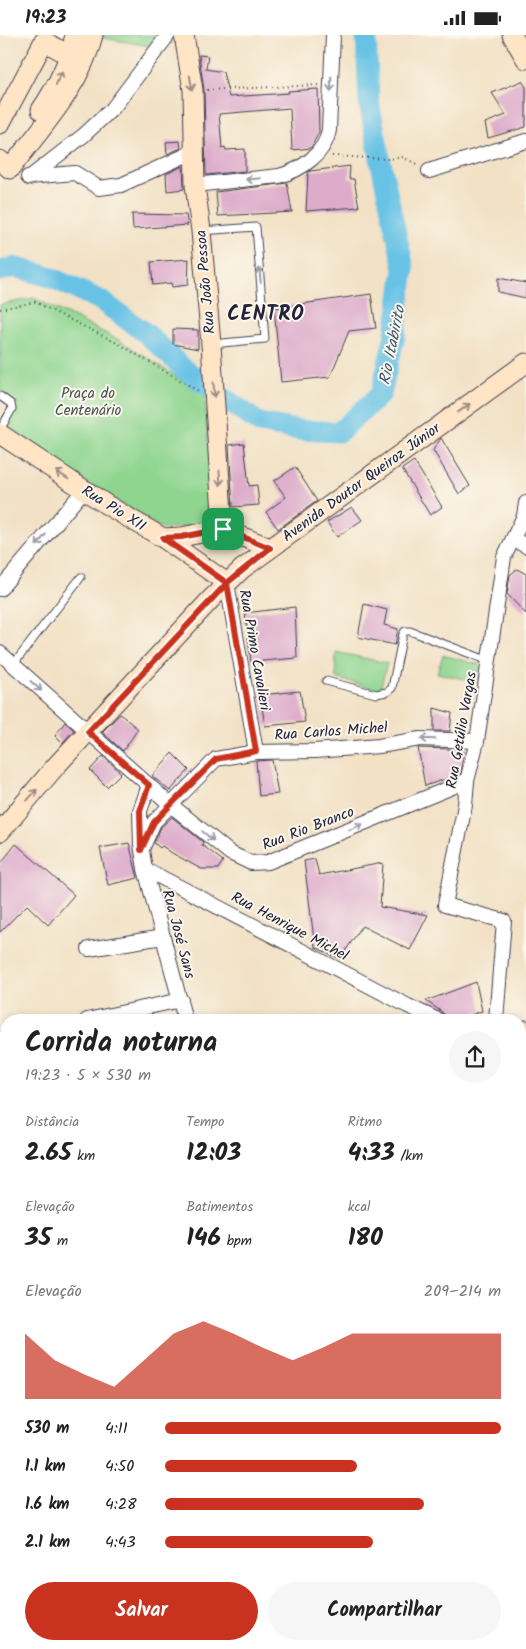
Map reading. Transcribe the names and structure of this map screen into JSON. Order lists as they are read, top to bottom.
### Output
{
  "streets": {
    "main road": ["Rua João Pessoa", "Avenida Doutor Queiroz Júnior", "Rua Pio XII"],
    "street": [
      "Rua Primo Cavalieri",
      "Rua Getúlio Vargas",
      "Rua Carlos Michel",
      "Rua Rio Branco",
      "Rua Henrique Michel",
      "Rua José Sans"
    ]
  },
  "crossings": [
    ["Avenida Doutor Queiroz Júnior", "Rua Pio XII"],
    ["Avenida Doutor Queiroz Júnior", "Rua Primo Cavalieri"],
    ["Avenida Doutor Queiroz Júnior", "Rua Rio Branco"],
    ["Rua Pio XII", "Rua Primo Cavalieri"],
    ["Rua Primo Cavalieri", "Rua Carlos Michel"],
    ["Rua Getúlio Vargas", "Rua Carlos Michel"],
    ["Rua Getúlio Vargas", "Rua Rio Branco"],
    ["Rua Carlos Michel", "Rua Rio Branco"],
    ["Rua Henrique Michel", "Rua José Sans"]
  ],
  "one_way": [
    "Rua João Pessoa",
    "Avenida Doutor Queiroz Júnior",
    "Rua Pio XII",
    "Rua Carlos Michel",
    "Rua Rio Branco"
  ],
  "districts": ["CENTRO"],
  "water": ["Rio Itabirito"],
  "parks": ["Praça do Centenário"],
  "page": {
    "status": "19:23",
    "heading": ["Corrida noturna", "19:23 · 5 × 530 m"],
    "stats": [
      ["Distância", "2.65 km"],
      ["Tempo", "12:03"],
      ["Ritmo", "4:33 /km"],
      ["Elevação", "35 m"],
      ["Batimentos", "146 bpm"],
      ["kcal", "180"]
    ],
    "chart": ["Elevação", "209–214 m"],
    "list": [
      {
        "name": "530 m",
        "note": "4:11"
      },
      {
        "name": "1.1 km",
        "note": "4:50"
      },
      {
        "name": "1.6 km",
        "note": "4:28"
      },
      {
        "name": "2.1 km",
        "note": "4:43"
      }
    ],
    "buttons": ["Salvar", "Compartilhar"]
  }
}
